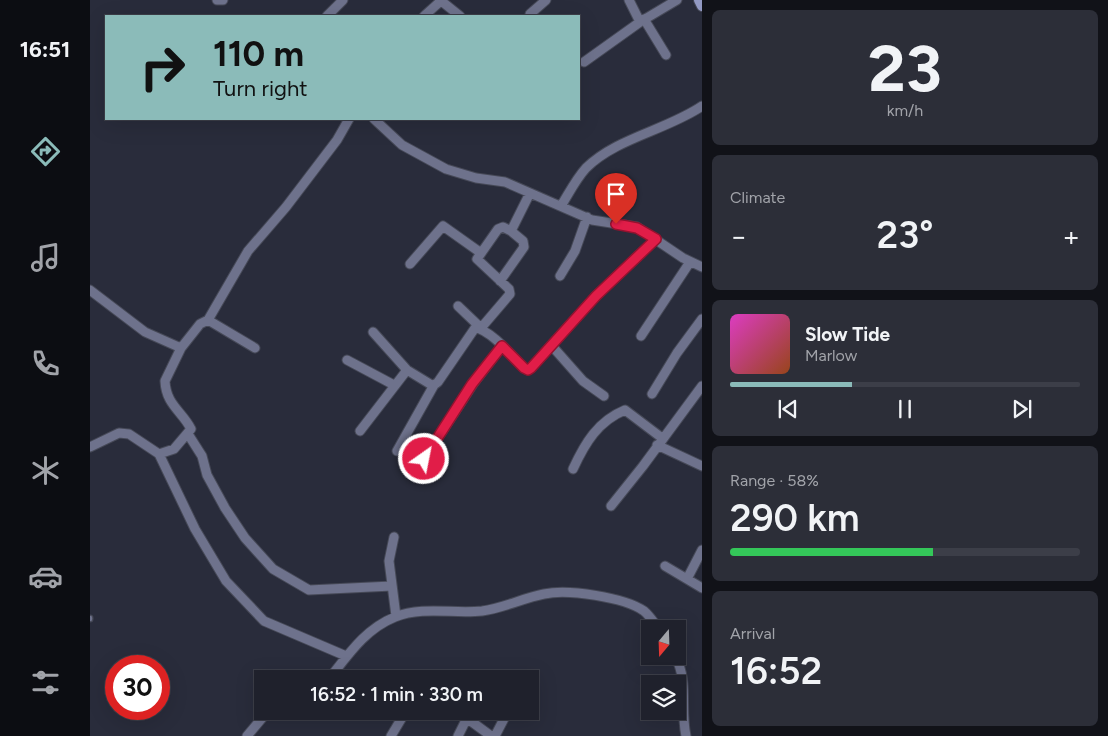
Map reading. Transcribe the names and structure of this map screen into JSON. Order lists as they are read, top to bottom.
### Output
{
  "north": "bottom",
  "page": {
    "tabs": "16:51",
    "tile": [
      ["23", "km/h"],
      "Climate",
      ["Range · 58%", "290 km"],
      ["Arrival", "16:52"]
    ],
    "turn": ["110 m", "Turn right"],
    "heat": ["−", "23°", "+"],
    "song": ["Slow Tide", "Marlow"],
    "limit": "30",
    "trip": "16:52 · 1 min · 330 m"
  }
}
